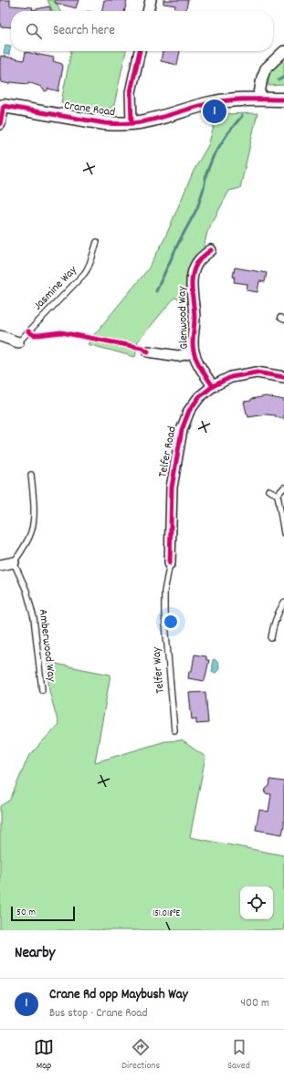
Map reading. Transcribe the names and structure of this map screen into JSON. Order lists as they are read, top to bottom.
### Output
{
  "streets": {
    "street": ["Crane Road", "Glenwood Way", "Telfer Road"],
    "lane": ["Jasmine Way", "Amberwood Way", "Telfer Way"]
  },
  "crossings": [
    ["Glenwood Way", "Telfer Road"],
    ["Telfer Road", "Telfer Way"]
  ],
  "scale_bar": "50 m",
  "page": {
    "search": "Search here",
    "pins": "1",
    "scale": "50 m",
    "heading": "Nearby",
    "list": [
      {
        "mark": "1",
        "name": "Crane Rd opp Maybush Way",
        "note": "Bus stop · Crane Road",
        "value": "400 m"
      }
    ],
    "nav": ["Map", "Directions", "Saved"]
  },
  "coordinates": ["151.018°E"]
}
